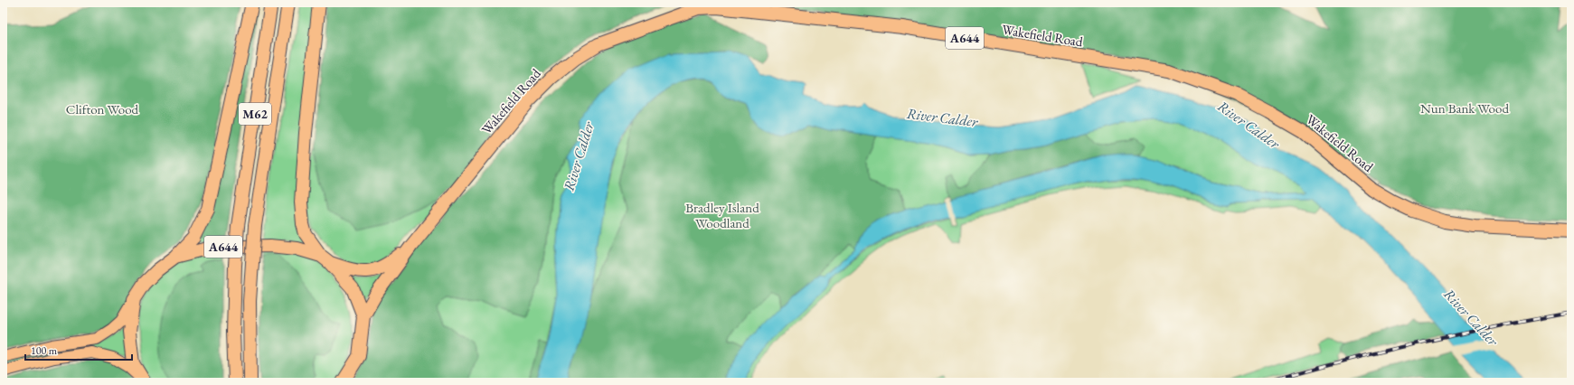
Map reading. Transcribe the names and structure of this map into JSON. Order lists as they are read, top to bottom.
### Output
{
  "streets": {
    "highway": ["Wakefield Road", "A644", "M62"]
  },
  "crossings": [
    ["Wakefield Road", "A644"]
  ],
  "water": ["River Calder"],
  "parks": ["Nun Bank Wood", "Clifton Wood", "Bradley Island Woodland"],
  "scale_bar": "100 m"
}
